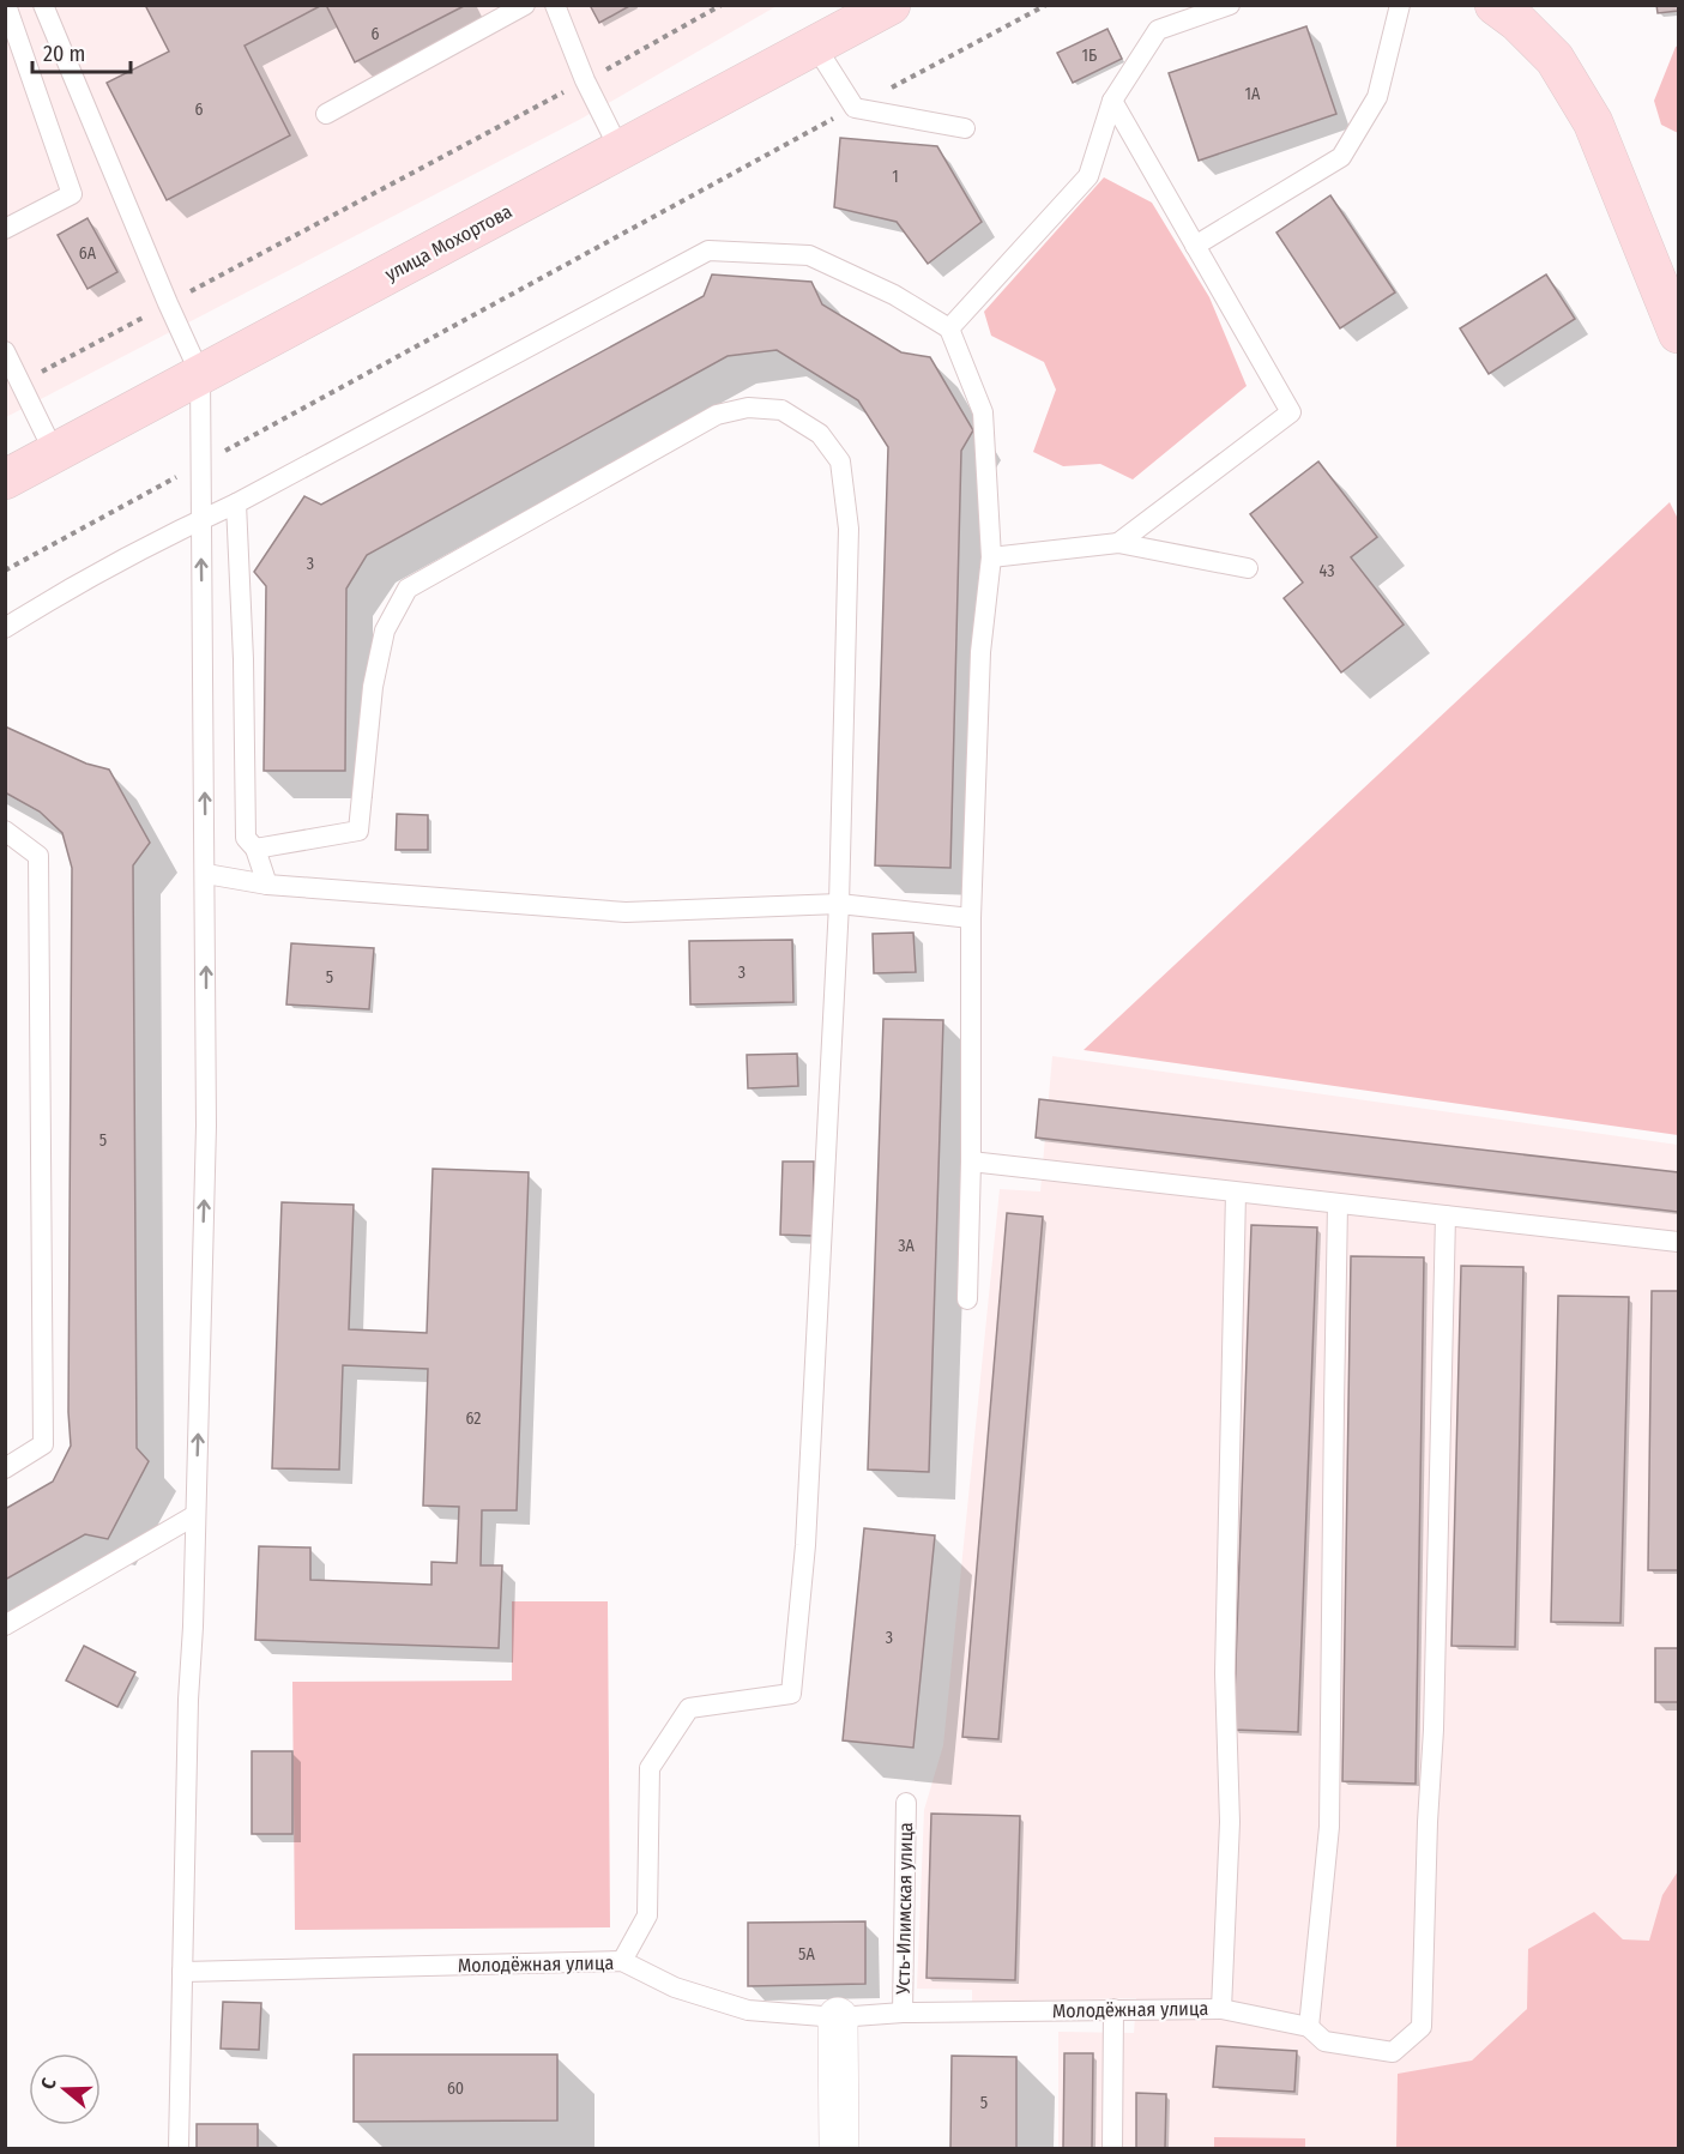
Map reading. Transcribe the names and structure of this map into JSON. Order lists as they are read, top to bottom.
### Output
{
  "streets": {
    "street": ["улица Мохортова"],
    "lane": ["Усть-Илимская улица", "Молодёжная улица"]
  },
  "crossings": [
    ["Усть-Илимская улица", "Молодёжная улица"]
  ],
  "house_numbers": [
    "6",
    "1Б",
    "1А",
    "6",
    "1",
    "6А",
    "3",
    "43",
    "3",
    "5",
    "5",
    "3А",
    "62",
    "3",
    "5А",
    "60",
    "5"
  ],
  "scale_bar": "20 m",
  "north": "left"
}
